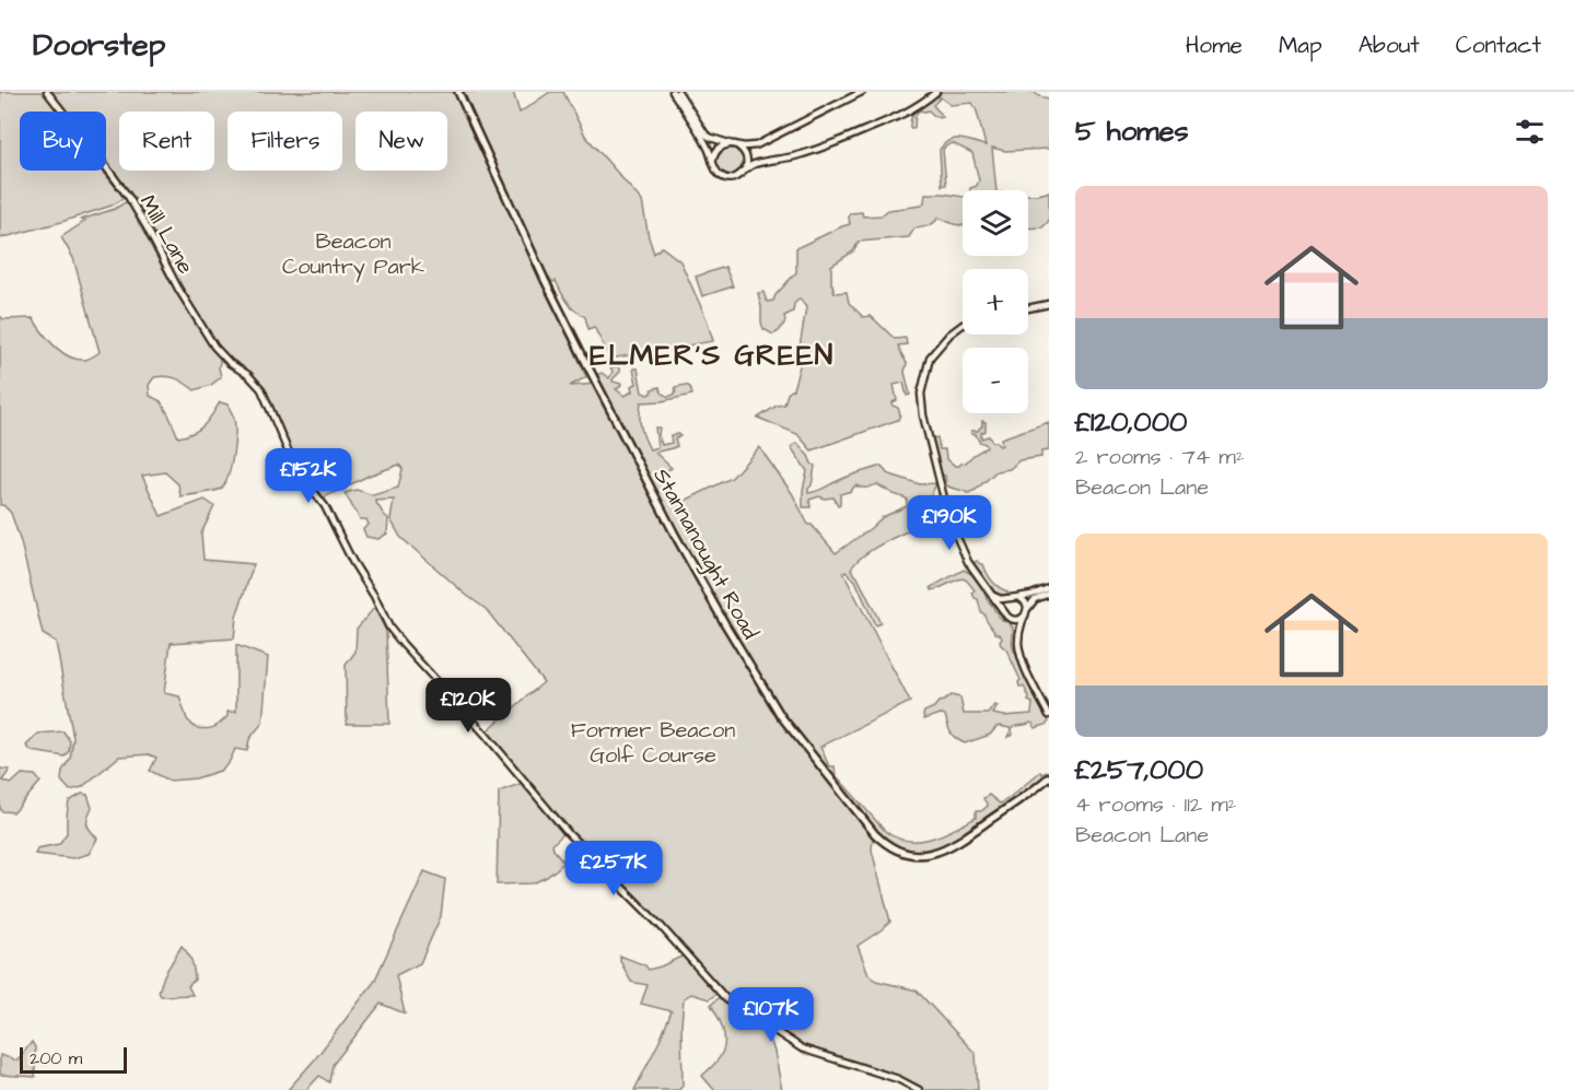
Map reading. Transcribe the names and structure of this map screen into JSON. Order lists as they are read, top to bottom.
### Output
{
  "streets": {
    "main road": ["Stannanought Road"],
    "street": ["Mill Lane"]
  },
  "districts": ["ELMER'S GREEN"],
  "parks": ["Beacon Country Park", "Former Beacon Golf Course"],
  "scale_bar": "200 m",
  "page": {
    "header": "Doorstep",
    "nav": [
      "Home",
      "Map",
      "About",
      "Contact"
    ],
    "heading": "5 homes",
    "chip": [
      "Buy",
      "Rent",
      "Filters",
      "New"
    ],
    "list": [
      {
        "name": "£120,000",
        "note": "2 rooms · 74 m² · Beacon Lane"
      },
      {
        "name": "£257,000",
        "note": "4 rooms · 112 m² · Beacon Lane"
      }
    ],
    "map_buttons": ["+", "−"],
    "price": [
      "£152K",
      "£190K",
      "£120K",
      "£257K",
      "£107K"
    ],
    "scale": "200 m"
  }
}
